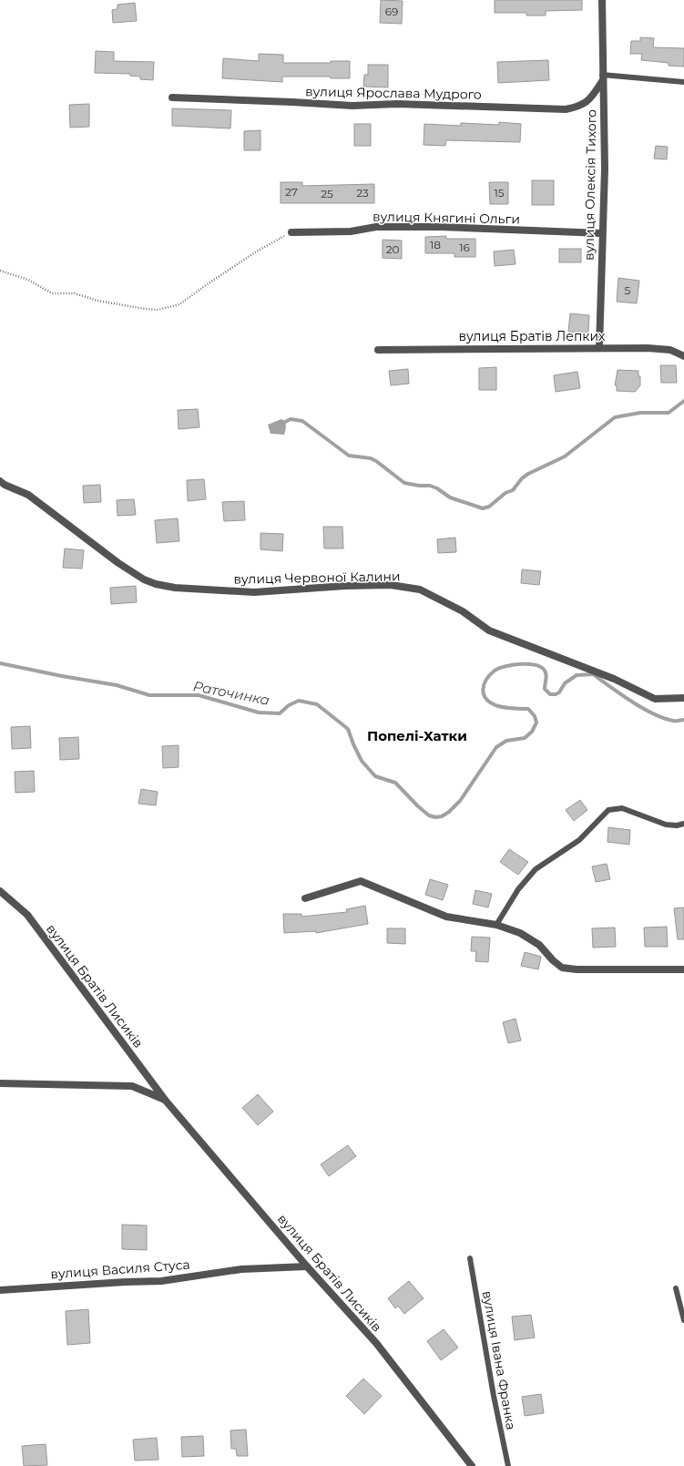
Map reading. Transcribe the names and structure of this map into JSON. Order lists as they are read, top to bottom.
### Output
{
  "streets": {
    "street": [
      "вулиця Ярослава Мудрого",
      "вулиця Олексія Тихого",
      "вулиця Княгині Ольги",
      "вулиця Братів Лепких",
      "вулиця Червоної Калини",
      "вулиця Братів Лисиків",
      "вулиця Василя Стуса"
    ],
    "lane": ["вулиця Івана Франка"]
  },
  "crossings": [
    ["вулиця Ярослава Мудрого", "вулиця Олексія Тихого"],
    ["вулиця Олексія Тихого", "вулиця Княгині Ольги"],
    ["вулиця Олексія Тихого", "вулиця Братів Лепких"],
    ["вулиця Братів Лисиків", "вулиця Василя Стуса"]
  ],
  "districts": ["Попелі-Хатки"],
  "water": ["Раточинка"],
  "house_numbers": [
    "69",
    "27",
    "23",
    "15",
    "25",
    "18",
    "16",
    "20",
    "5"
  ]
}
